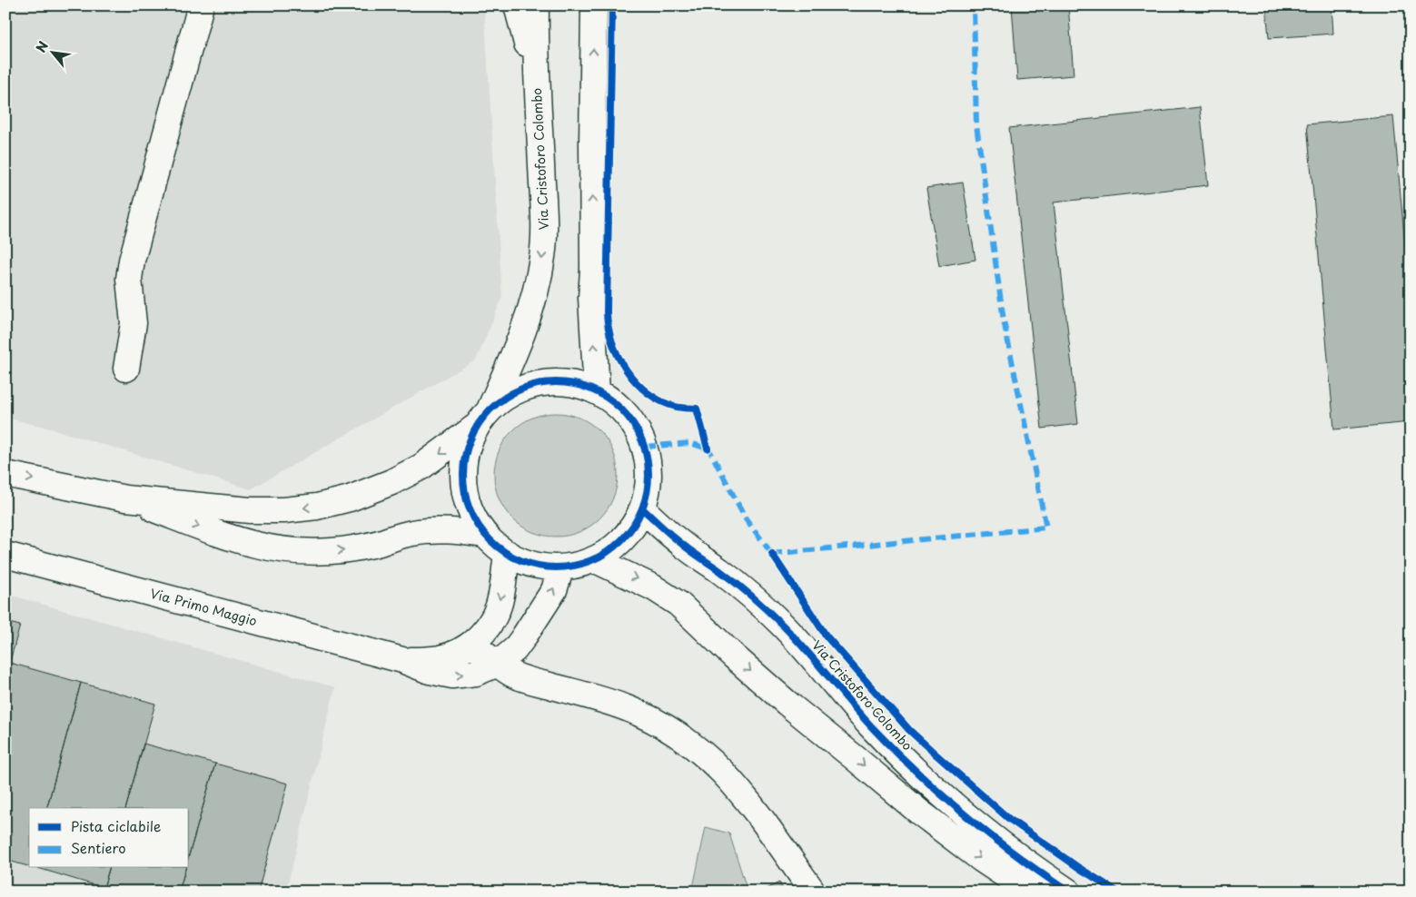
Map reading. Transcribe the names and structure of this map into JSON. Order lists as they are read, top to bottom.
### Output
{
  "streets": {
    "street": ["Via Cristoforo Colombo", "Via Primo Maggio"]
  },
  "crossings": [
    ["Via Cristoforo Colombo", "Via Primo Maggio"]
  ],
  "legend": ["Pista ciclabile", "Sentiero"],
  "north": "top left"
}
